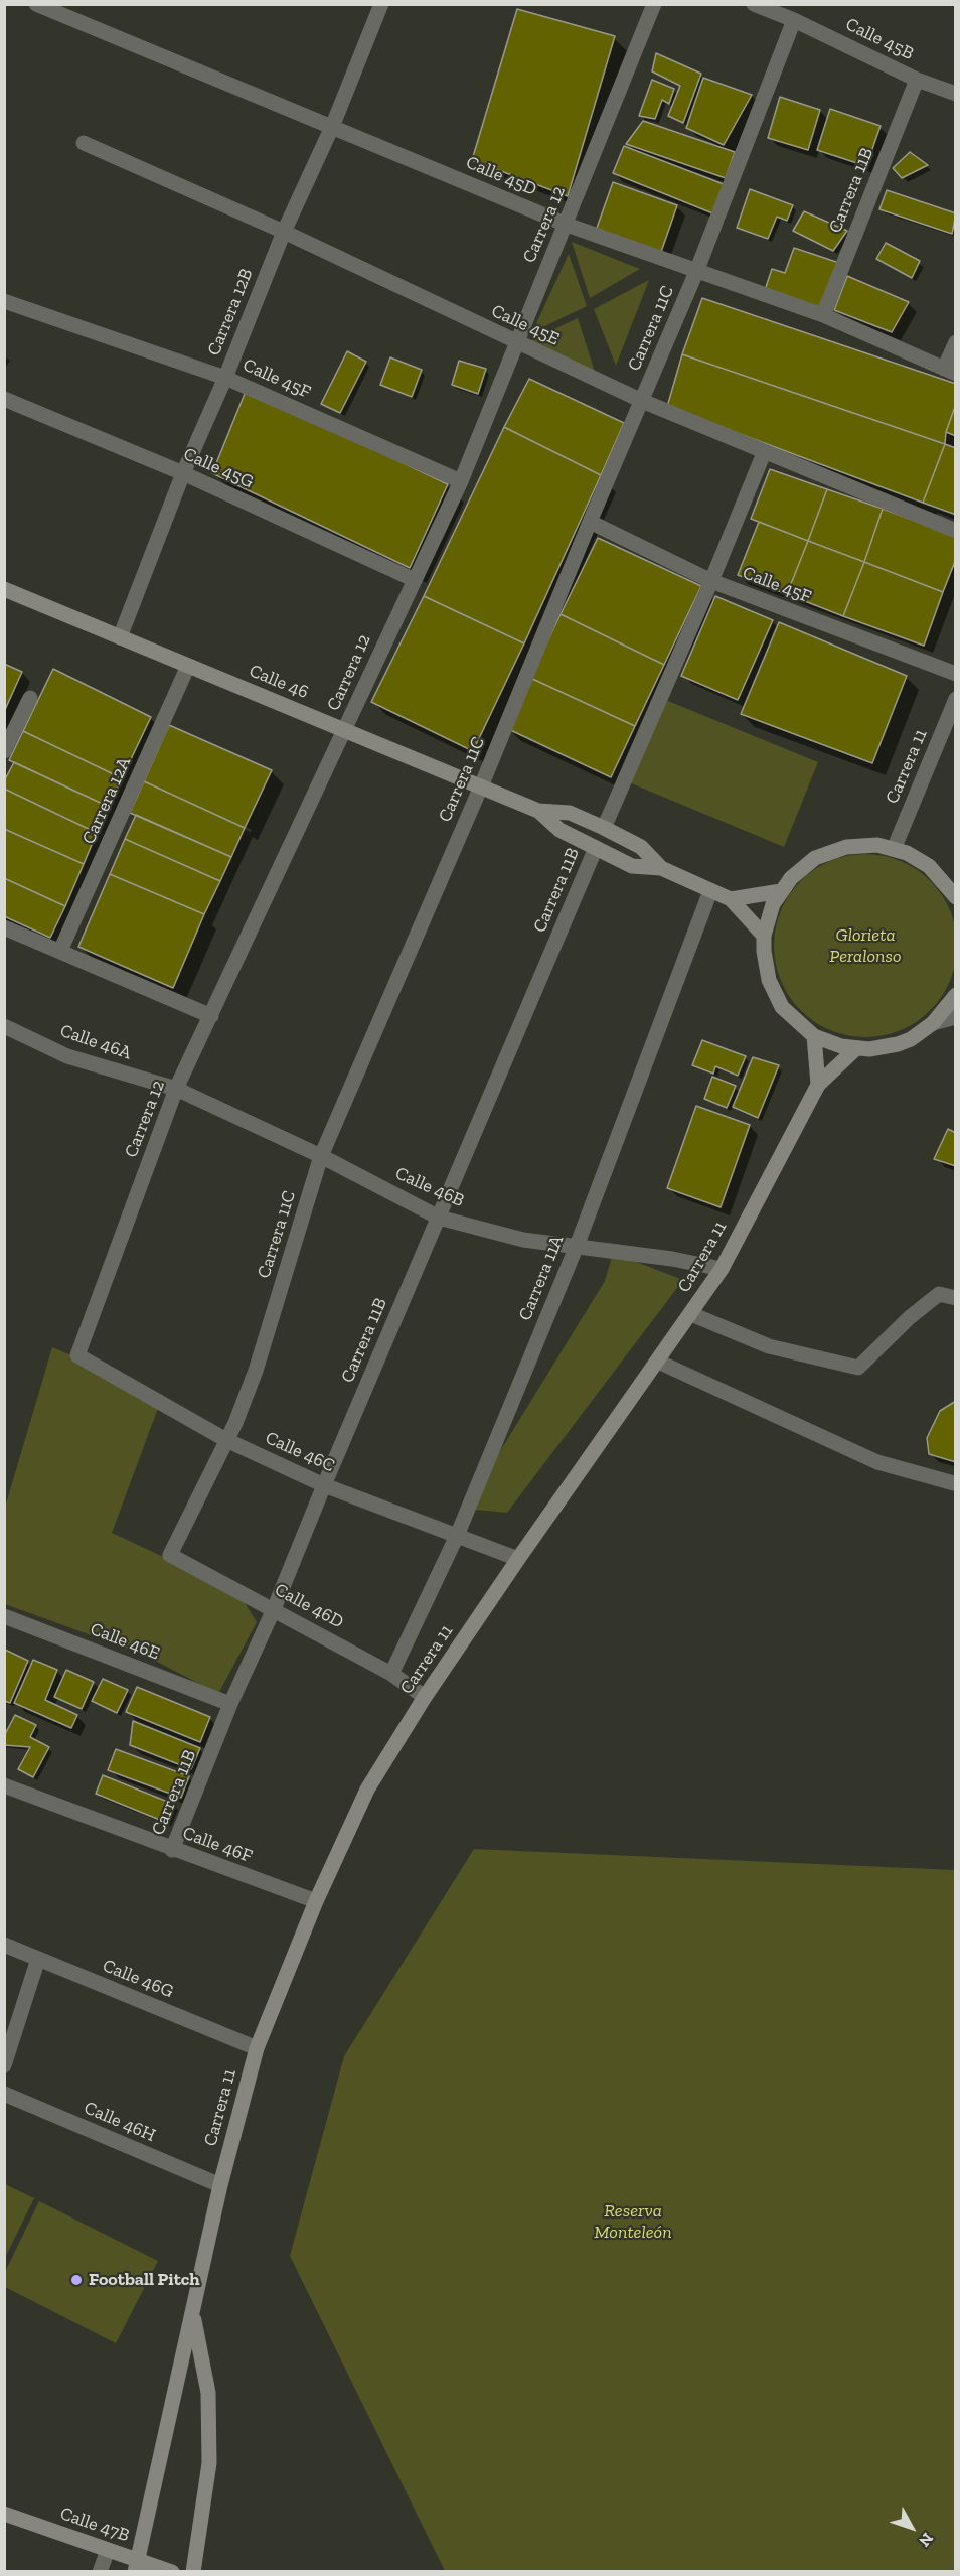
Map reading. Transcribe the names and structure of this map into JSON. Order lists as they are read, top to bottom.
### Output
{
  "streets": {
    "street": [
      "Calle 45B",
      "Calle 45D",
      "Carrera 11B",
      "Carrera 12",
      "Carrera 12B",
      "Calle 45E",
      "Carrera 11C",
      "Calle 45F",
      "Calle 45G",
      "Calle 46",
      "Carrera 11",
      "Carrera 12A",
      "Calle 46A",
      "Calle 46B",
      "Carrera 11A",
      "Calle 46C",
      "Calle 46D",
      "Calle 46E",
      "Calle 46F",
      "Calle 46G",
      "Calle 46H",
      "Calle 47B"
    ]
  },
  "crossings": [
    ["Calle 45B", "Carrera 11B"],
    ["Calle 45B", "Carrera 11C"],
    ["Calle 45D", "Carrera 11B"],
    ["Calle 45D", "Carrera 12"],
    ["Calle 45D", "Carrera 12B"],
    ["Calle 45D", "Carrera 11C"],
    ["Carrera 11B", "Calle 46"],
    ["Carrera 11B", "Calle 46B"],
    ["Carrera 11B", "Calle 46C"],
    ["Carrera 11B", "Calle 46D"],
    ["Carrera 11B", "Calle 46E"],
    ["Carrera 11B", "Calle 46F"],
    ["Carrera 12", "Calle 45E"],
    ["Carrera 12", "Calle 45F"],
    ["Carrera 12", "Calle 45G"],
    ["Carrera 12", "Calle 46"],
    ["Carrera 12", "Calle 46A"],
    ["Carrera 12", "Calle 46B"],
    ["Carrera 12", "Calle 46C"],
    ["Carrera 12B", "Calle 45E"],
    ["Carrera 12B", "Calle 45F"],
    ["Carrera 12B", "Calle 45G"],
    ["Carrera 12B", "Calle 46"],
    ["Calle 45E", "Carrera 11C"],
    ["Carrera 11C", "Calle 45F"],
    ["Carrera 11C", "Calle 46"],
    ["Carrera 11C", "Calle 46B"],
    ["Carrera 11C", "Calle 46C"],
    ["Carrera 11C", "Calle 46D"],
    ["Calle 46", "Carrera 12A"],
    ["Calle 46", "Carrera 11A"],
    ["Carrera 11", "Calle 46B"],
    ["Carrera 11", "Calle 46C"],
    ["Carrera 11", "Calle 46D"],
    ["Carrera 11", "Calle 46F"],
    ["Carrera 11", "Calle 46G"],
    ["Carrera 11", "Calle 46H"],
    ["Carrera 11", "Calle 47B"],
    ["Calle 46A", "Calle 46B"],
    ["Calle 46B", "Carrera 11A"],
    ["Carrera 11A", "Calle 46C"],
    ["Carrera 11A", "Calle 46D"]
  ],
  "parks": ["Glorieta Peralonso", "Reserva Monteleón"],
  "places": ["Football Pitch"],
  "north": "bottom right"
}
